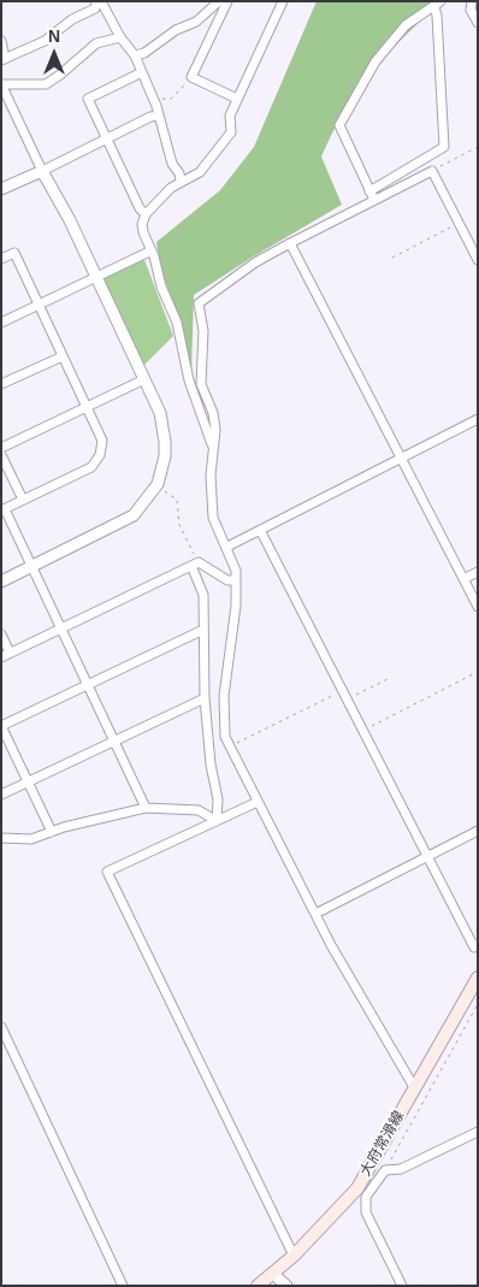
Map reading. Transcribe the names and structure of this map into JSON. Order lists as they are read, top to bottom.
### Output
{
  "streets": {
    "main road": ["大府常滑線"]
  },
  "north": "top"
}
